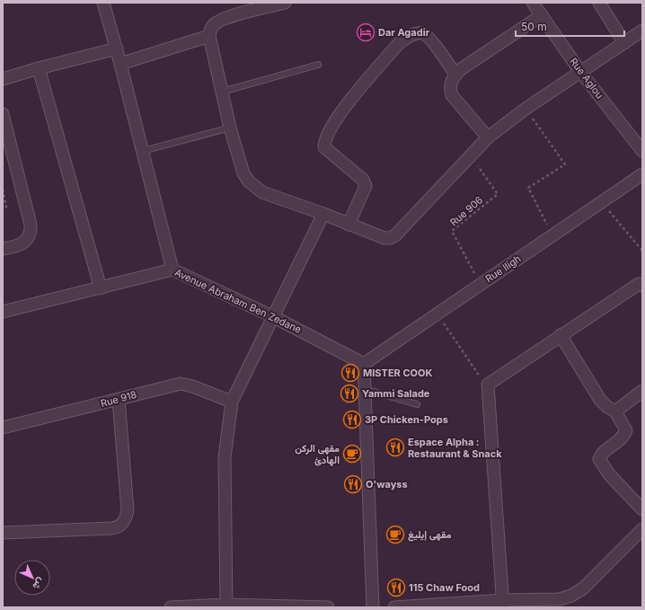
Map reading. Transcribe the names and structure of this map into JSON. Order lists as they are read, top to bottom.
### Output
{
  "streets": {
    "street": [
      "Rue Aglou",
      "Rue Iligh",
      "Avenue Abraham Ben Zedane",
      "Rue 918"
    ],
    "path": ["Rue 906"]
  },
  "crossings": [
    ["Rue 906", "Rue Iligh"],
    ["Rue Iligh", "Avenue Abraham Ben Zedane"]
  ],
  "places": {
    "hotel": ["Dar Agadir"],
    "restaurant": [
      "MISTER COOK",
      "Yammi Salade",
      "3P Chicken-Pops",
      "Espace Alpha : Restaurant & Snack",
      "O'wayss",
      "115 Chaw Food"
    ],
    "cafe": ["مقهى الركن الهادئ", "مقهى إيليغ"]
  },
  "scale_bar": "50 m",
  "north": "bottom right"
}
